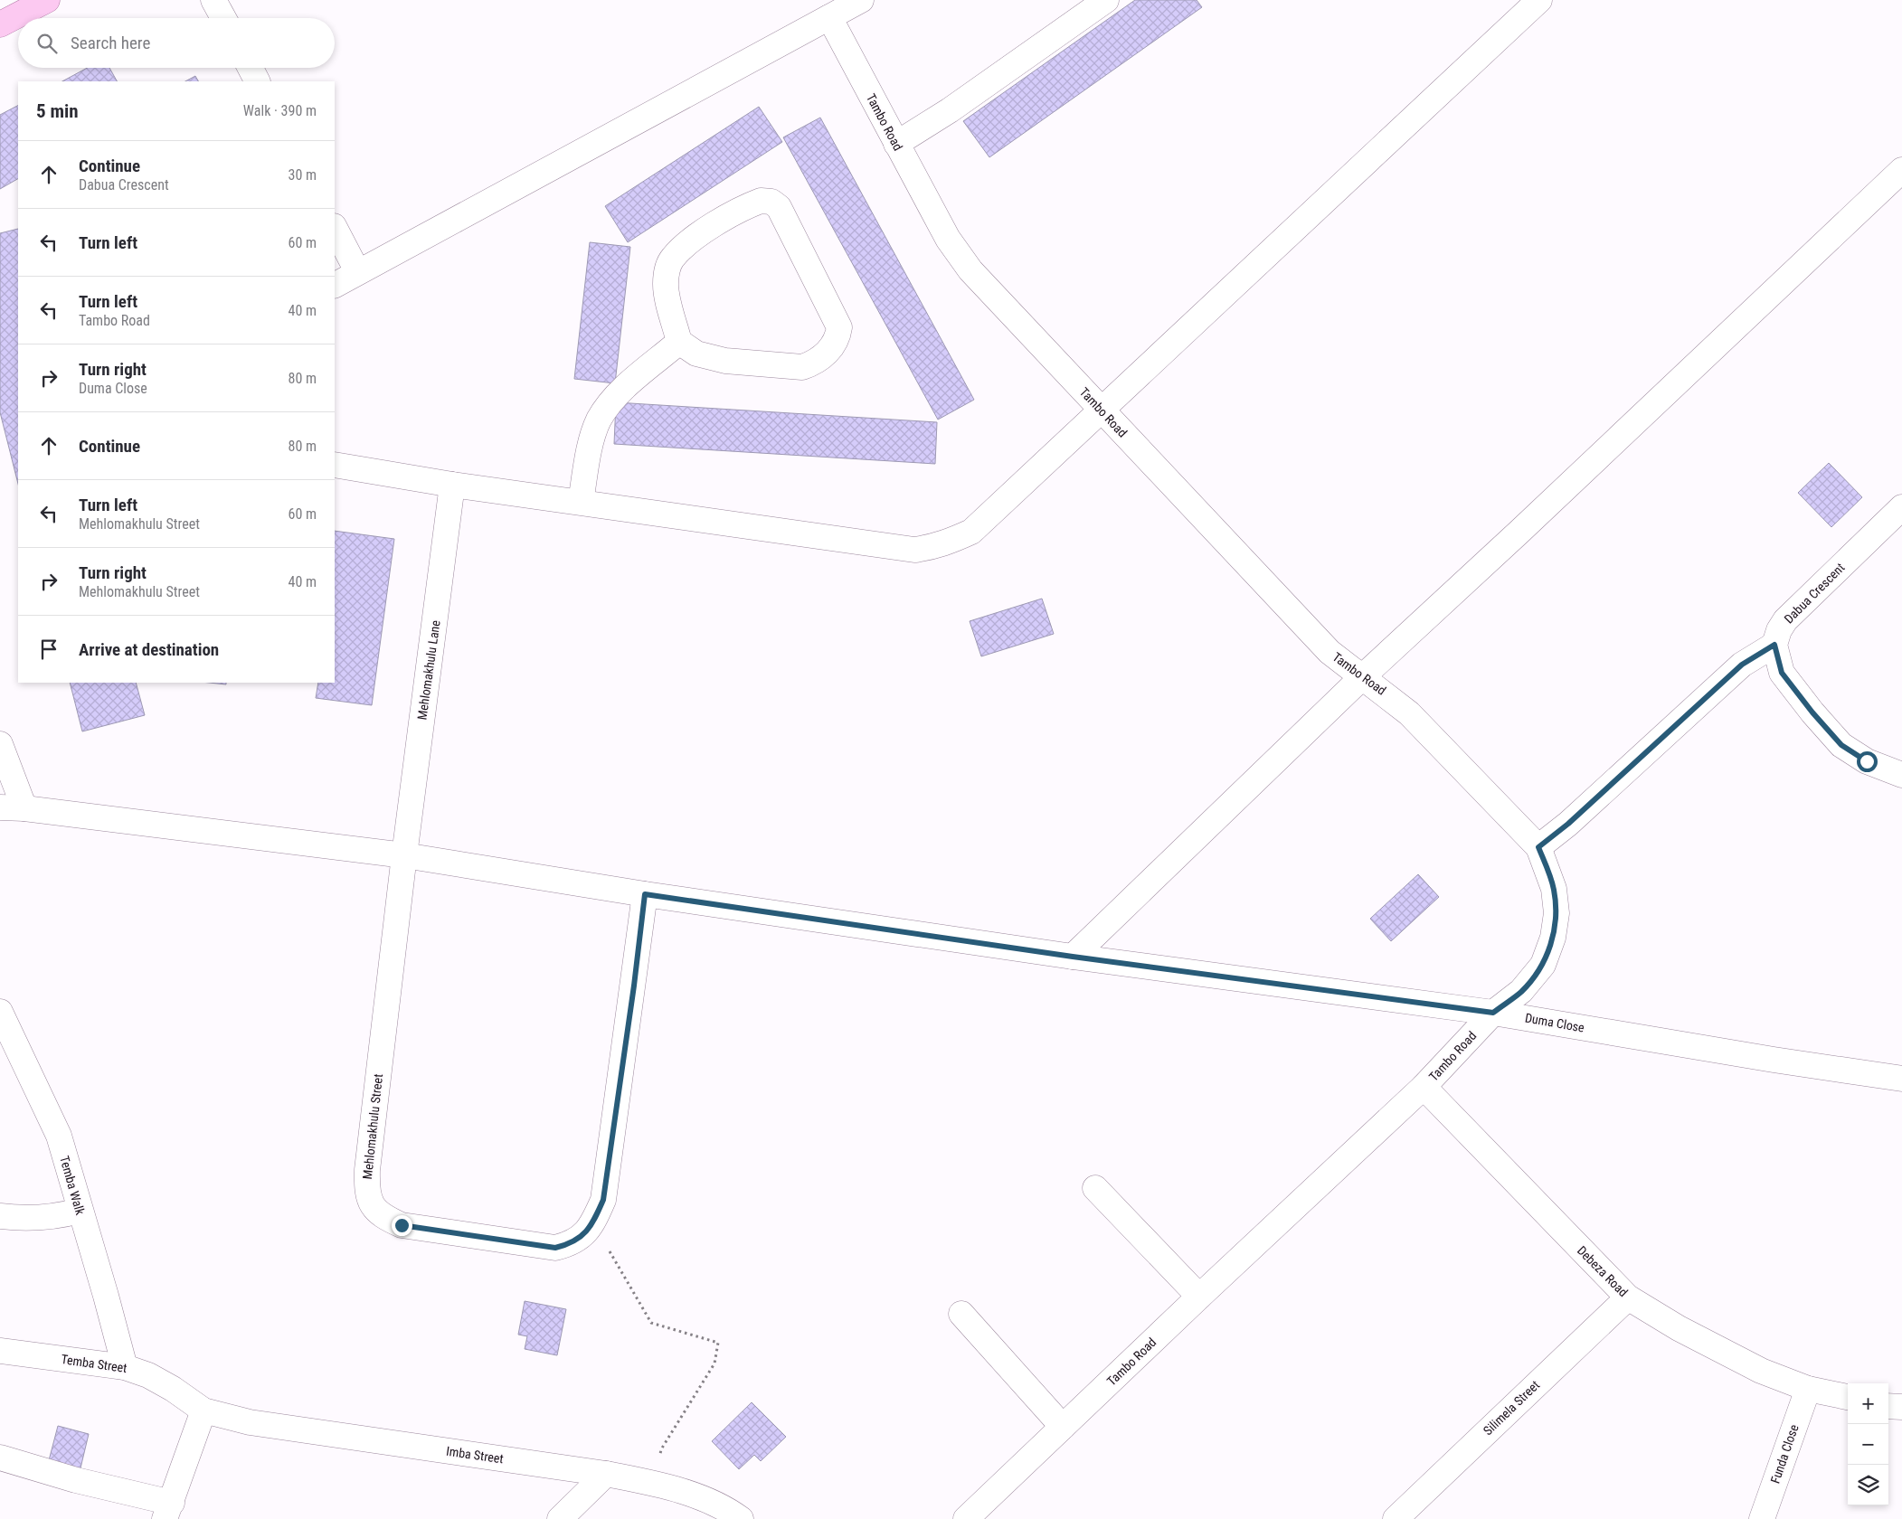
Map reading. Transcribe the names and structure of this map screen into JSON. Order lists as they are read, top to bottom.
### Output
{
  "streets": {
    "street": [
      "Tambo Road",
      "Dabua Crescent",
      "Mehlomakhulu Lane",
      "Duma Close",
      "Mehlomakhulu Street",
      "Temba Walk",
      "Debeza Road",
      "Temba Street",
      "Silimela Street",
      "Funda Close",
      "Imba Street"
    ]
  },
  "crossings": [
    ["Tambo Road", "Duma Close"],
    ["Tambo Road", "Debeza Road"],
    ["Mehlomakhulu Lane", "Duma Close"],
    ["Mehlomakhulu Lane", "Mehlomakhulu Street"],
    ["Duma Close", "Mehlomakhulu Street"],
    ["Temba Walk", "Temba Street"],
    ["Debeza Road", "Silimela Street"],
    ["Debeza Road", "Funda Close"],
    ["Temba Street", "Imba Street"]
  ],
  "page": {
    "search": "Search here",
    "heading": ["5 min", "Walk · 390 m"],
    "list": [
      ["Continue", "Dabua Crescent", "30 m"],
      ["Turn left", "60 m"],
      ["Turn left", "Tambo Road", "40 m"],
      ["Turn right", "Duma Close", "80 m"],
      ["Continue", "80 m"],
      ["Turn left", "Mehlomakhulu Street", "60 m"],
      ["Turn right", "Mehlomakhulu Street", "40 m"],
      "Arrive at destination"
    ],
    "map_buttons": ["+", "−"]
  }
}
